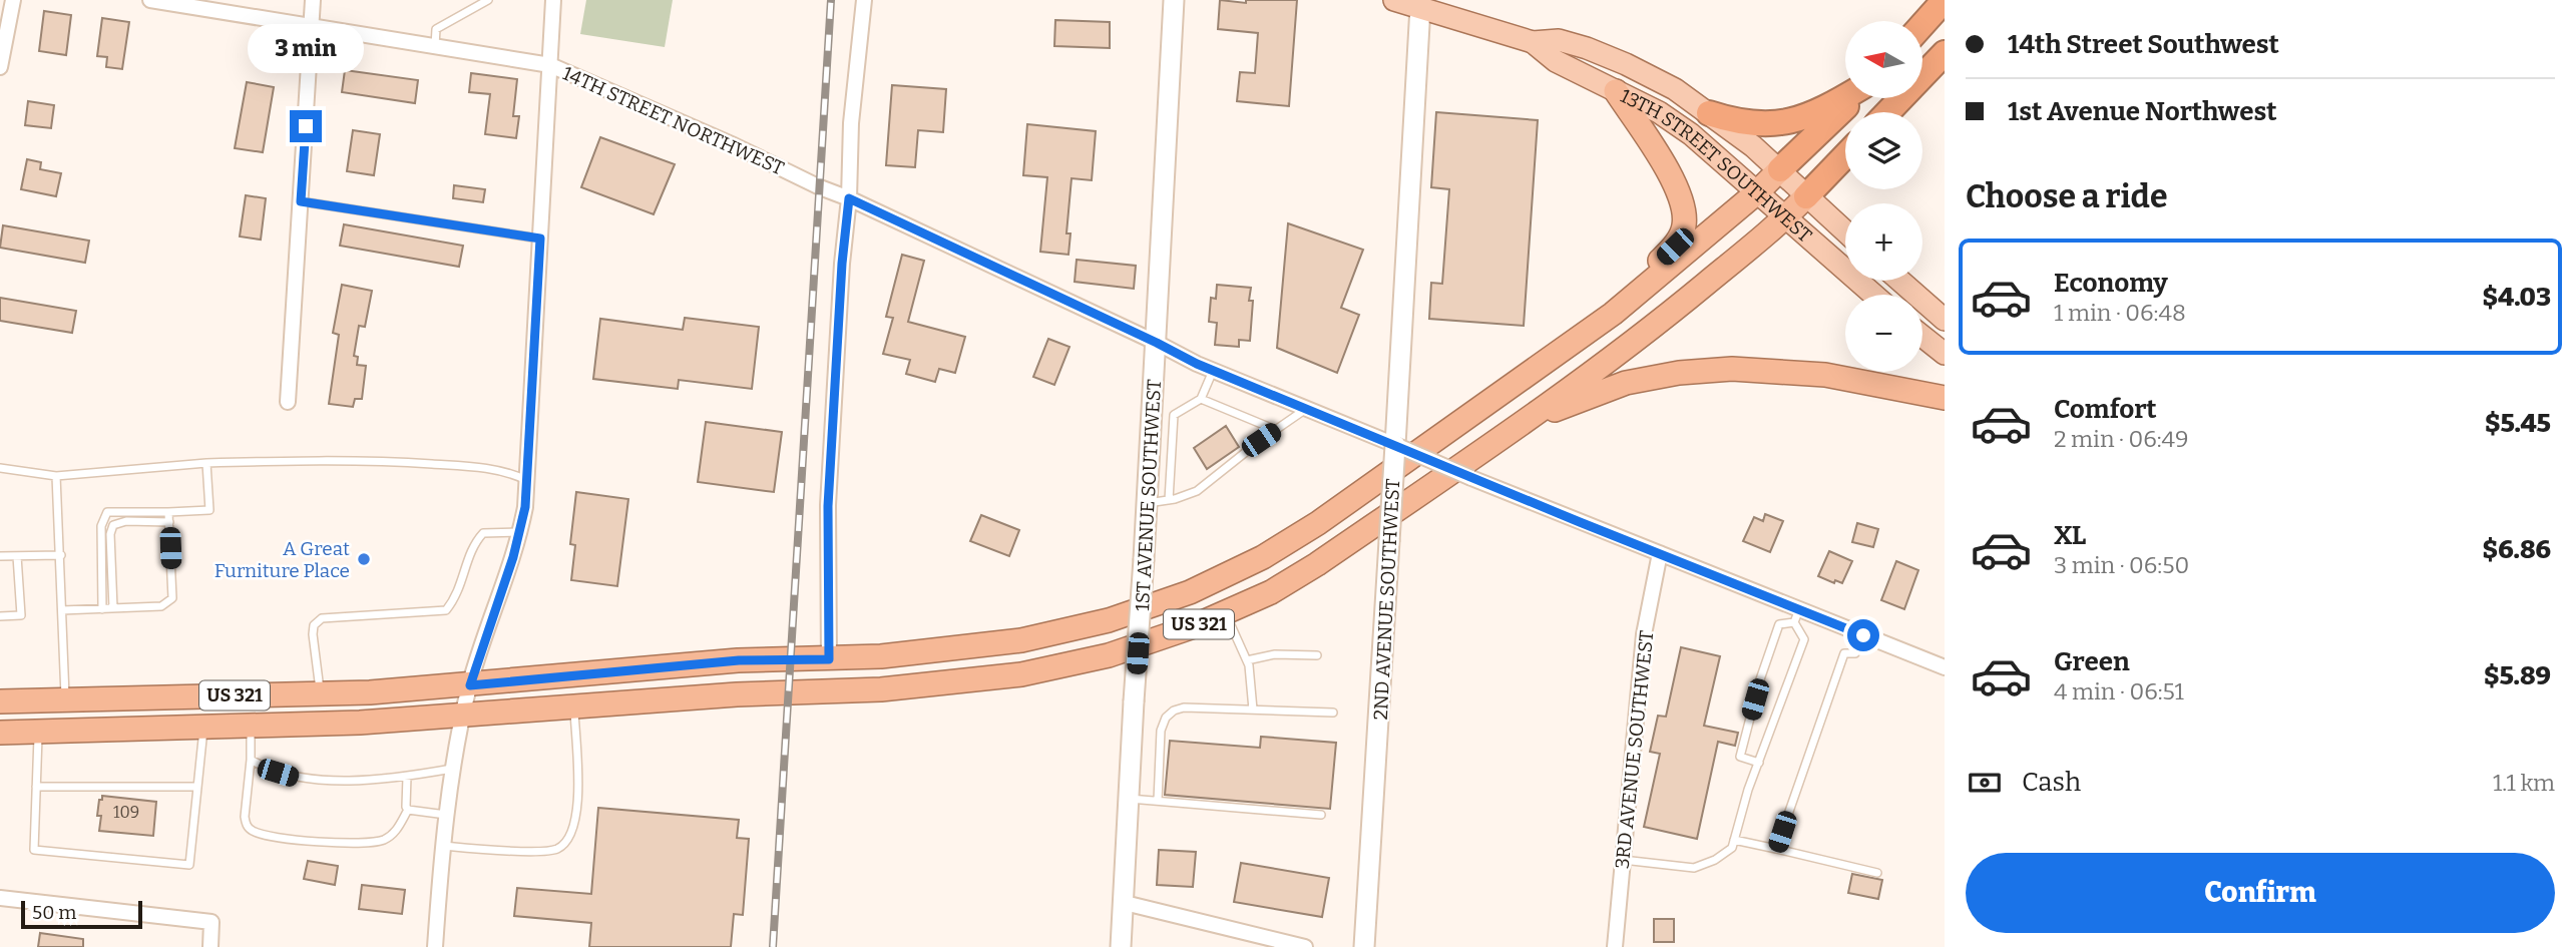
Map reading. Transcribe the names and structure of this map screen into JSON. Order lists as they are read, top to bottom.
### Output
{
  "streets": {
    "highway": ["US 321"],
    "main road": ["13TH STREET SOUTHWEST", "1ST AVENUE SOUTHWEST", "2ND AVENUE SOUTHWEST"],
    "street": ["14TH STREET NORTHWEST", "3RD AVENUE SOUTHWEST"]
  },
  "crossings": [
    ["14TH STREET NORTHWEST", "1ST AVENUE SOUTHWEST"],
    ["14TH STREET NORTHWEST", "2ND AVENUE SOUTHWEST"],
    ["14TH STREET NORTHWEST", "3RD AVENUE SOUTHWEST"],
    ["13TH STREET SOUTHWEST", "2ND AVENUE SOUTHWEST"],
    ["13TH STREET SOUTHWEST", "US 321"]
  ],
  "places": ["A Great Furniture Place"],
  "house_numbers": ["109"],
  "scale_bar": "50 m",
  "north": "left",
  "page": {
    "banner": ["14th Street Southwest", "1st Avenue Northwest"],
    "map_buttons": ["+", "−"],
    "bubble": "3 min",
    "heading": "Choose a ride",
    "list": [
      {
        "name": "Economy",
        "note": "1 min · 06:48",
        "value": "$4.03"
      },
      {
        "name": "Comfort",
        "note": "2 min · 06:49",
        "value": "$5.45"
      },
      {
        "name": "XL",
        "note": "3 min · 06:50",
        "value": "$6.86"
      },
      {
        "name": "Green",
        "note": "4 min · 06:51",
        "value": "$5.89"
      }
    ],
    "pay": ["Cash", "1.1 km"],
    "buttons": "Confirm",
    "scale": "50 m"
  }
}
